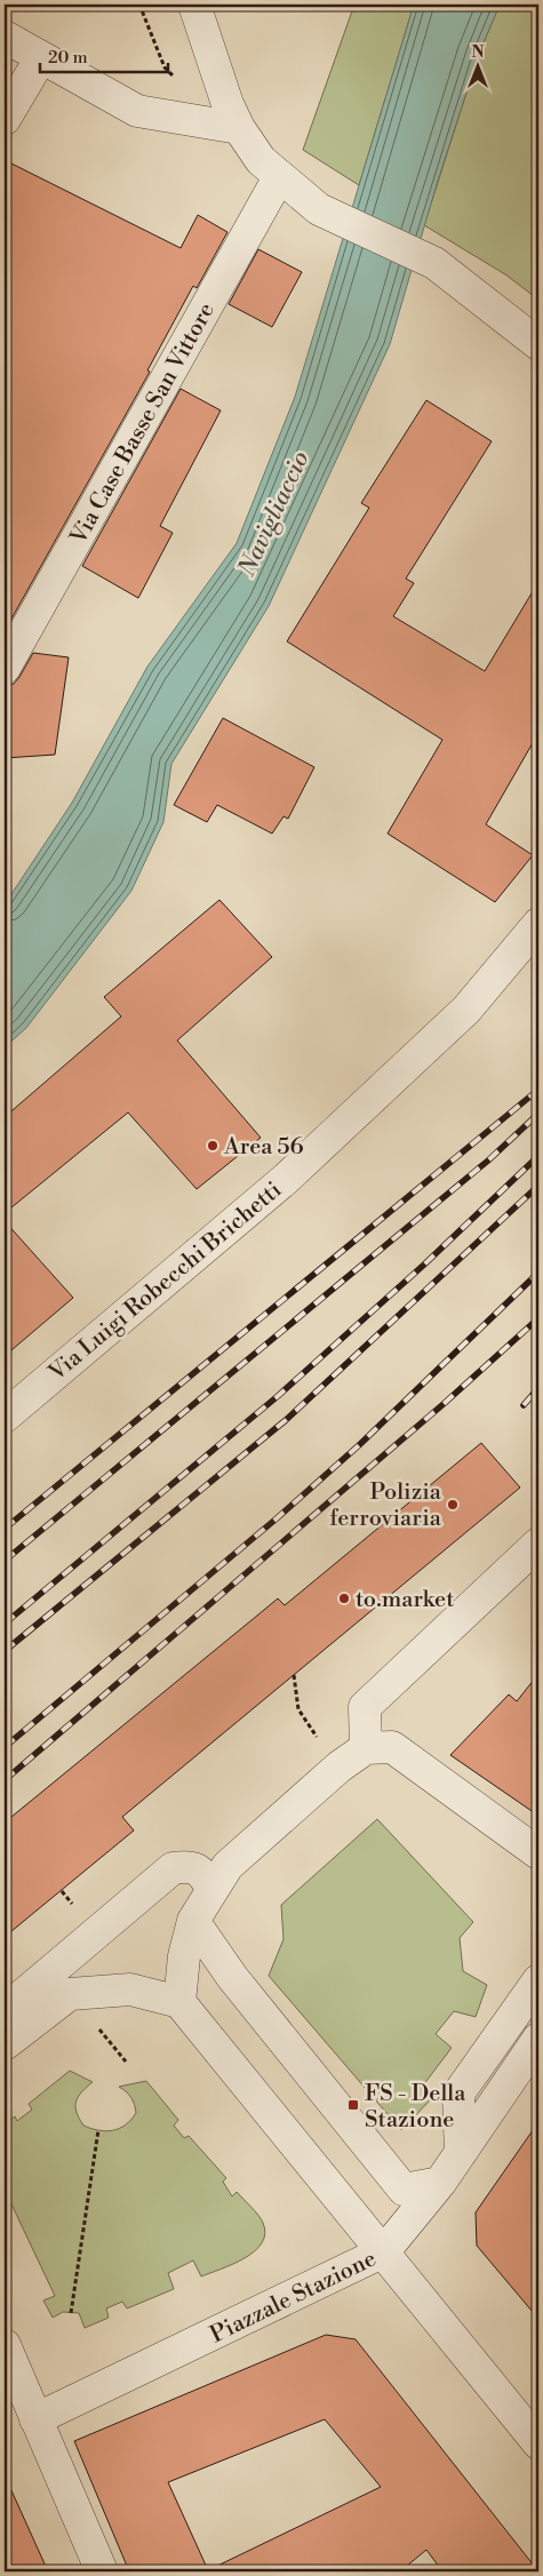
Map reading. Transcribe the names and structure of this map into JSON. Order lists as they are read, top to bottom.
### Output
{
  "streets": {
    "street": ["Via Case Basse San Vittore", "Via Luigi Robecchi Brichetti", "Piazzale Stazione"]
  },
  "water": ["Navigliaccio"],
  "places": {
    "other": ["Area 56", "Polizia ferroviaria", "to.market"],
    "transit": ["FS - Della Stazione"]
  },
  "scale_bar": "20 m",
  "north": "top"
}
